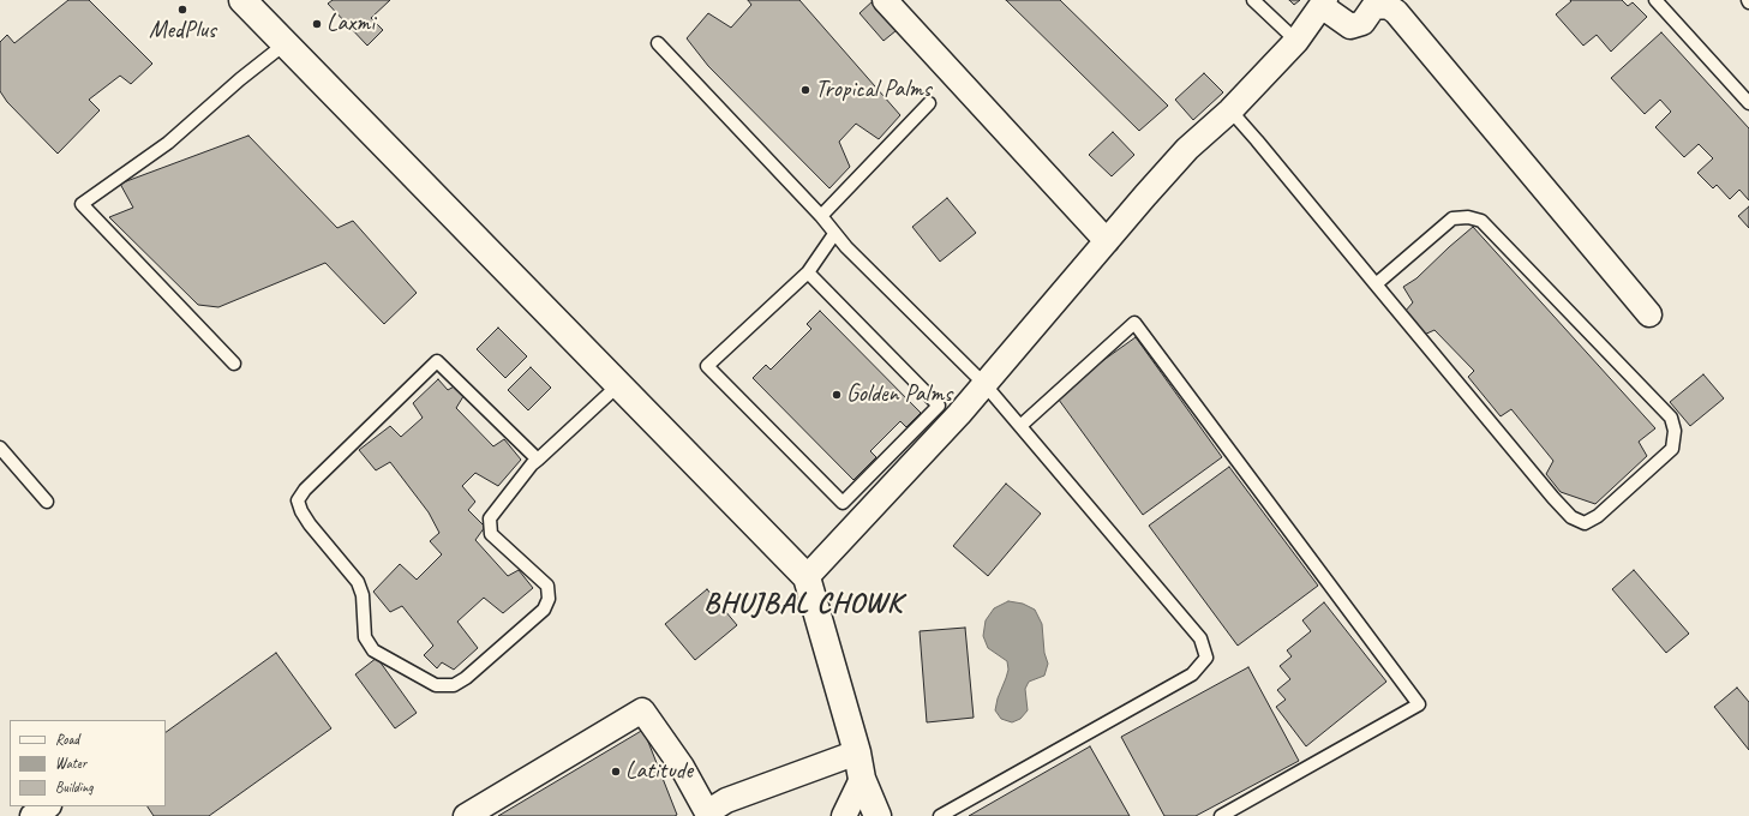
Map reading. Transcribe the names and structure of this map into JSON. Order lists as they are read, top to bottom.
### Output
{
  "districts": ["BHUJBAL CHOWK"],
  "places": [
    "MedPlus",
    "Laxmi",
    "Tropical Palms",
    "Golden Palms",
    "Latitude"
  ],
  "legend": ["Road", "Water", "Building"]
}
